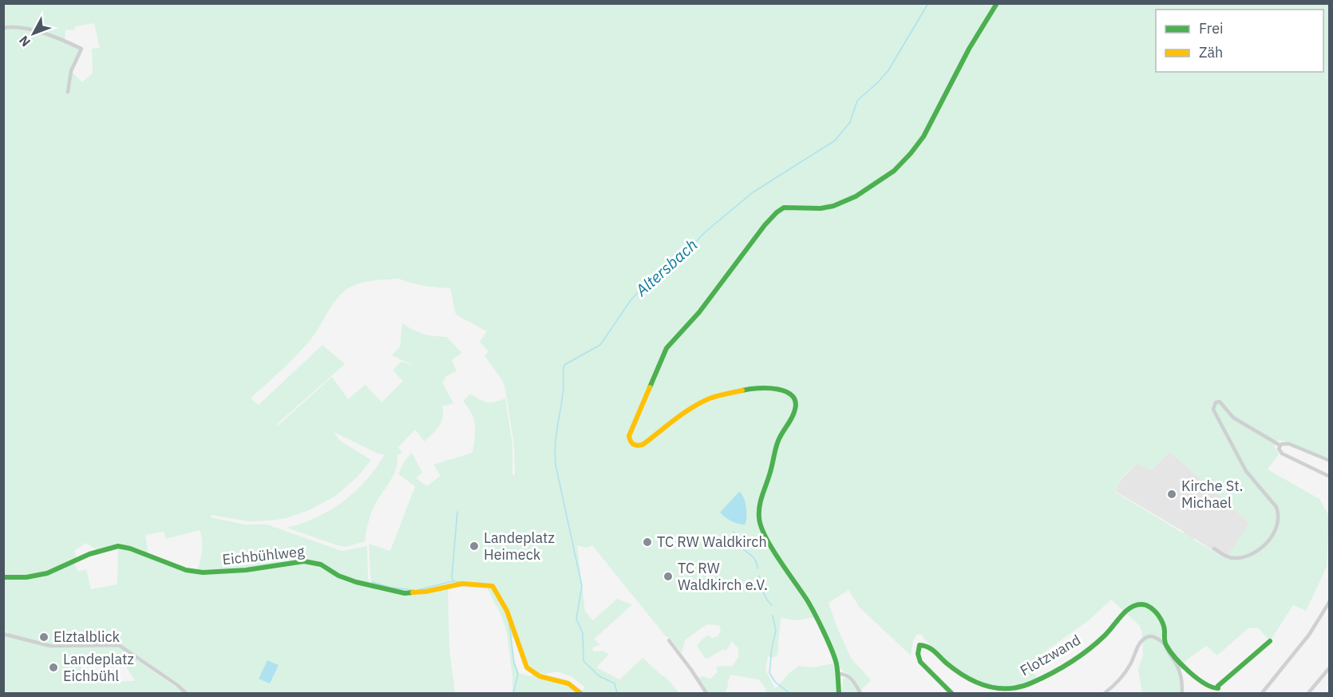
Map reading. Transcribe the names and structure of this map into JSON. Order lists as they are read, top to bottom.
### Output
{
  "streets": {
    "street": ["Eichbühlweg", "Flotzwand"]
  },
  "water": ["Altersbach"],
  "places": [
    "Kirche St. Michael",
    "TC RW Waldkirch",
    "Landeplatz Heimeck",
    "TC RW Waldkirch e.V.",
    "Elztalblick",
    "Landeplatz Eichbühl"
  ],
  "legend": ["Frei", "Zäh"],
  "north": "bottom left"
}
